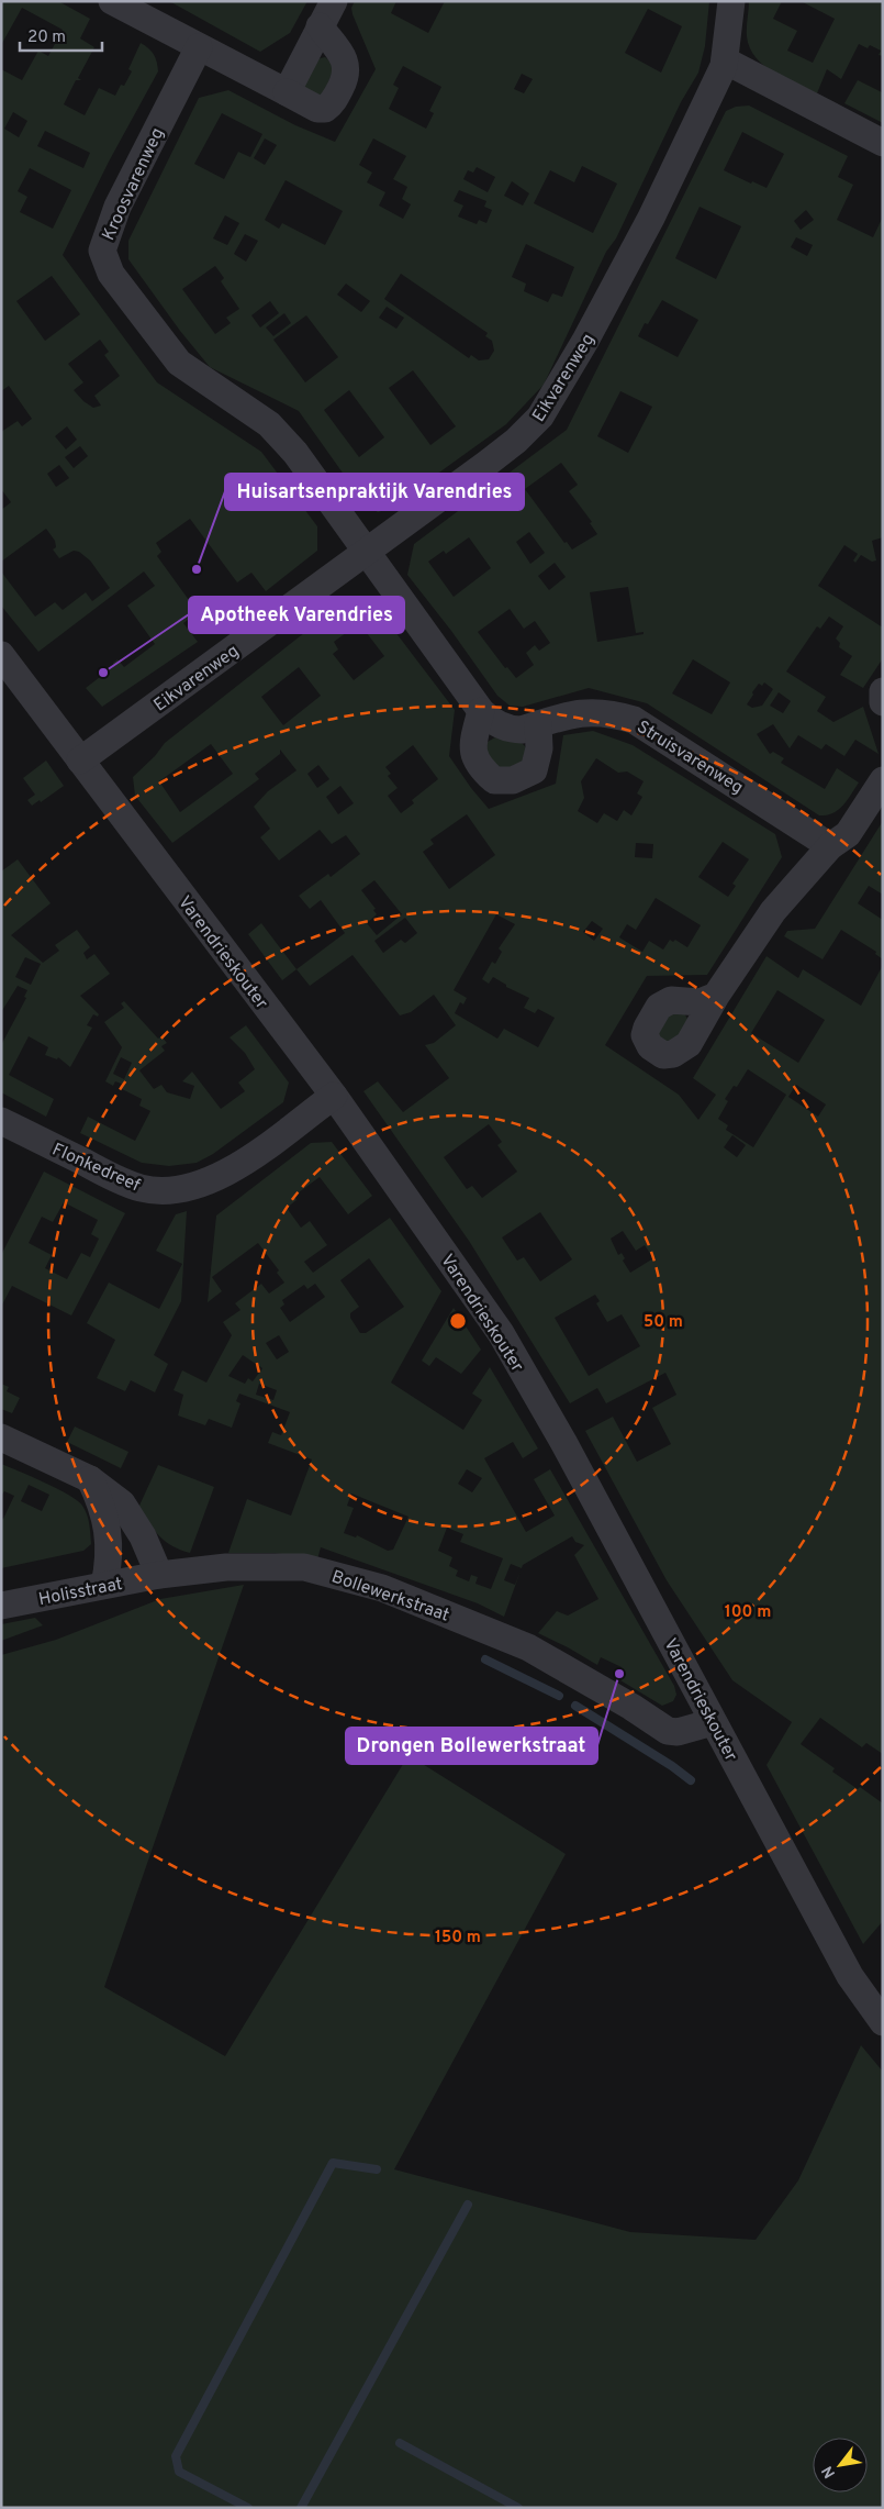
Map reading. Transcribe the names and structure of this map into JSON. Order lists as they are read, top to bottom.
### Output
{
  "streets": {
    "street": [
      "Kroosvarenweg",
      "Eikvarenweg",
      "Struisvarenweg",
      "Varendrieskouter",
      "Flonkedreef",
      "Holisstraat",
      "Bollewerkstraat"
    ]
  },
  "crossings": [
    ["Kroosvarenweg", "Eikvarenweg"],
    ["Kroosvarenweg", "Struisvarenweg"],
    ["Eikvarenweg", "Struisvarenweg"],
    ["Eikvarenweg", "Varendrieskouter"],
    ["Varendrieskouter", "Flonkedreef"],
    ["Varendrieskouter", "Bollewerkstraat"],
    ["Holisstraat", "Bollewerkstraat"]
  ],
  "places": ["Huisartsenpraktijk Varendries", "Apotheek Varendries", "Drongen Bollewerkstraat"],
  "scale_bar": "20 m",
  "north": "bottom left",
  "rings": ["50 m", "100 m", "150 m"]
}
